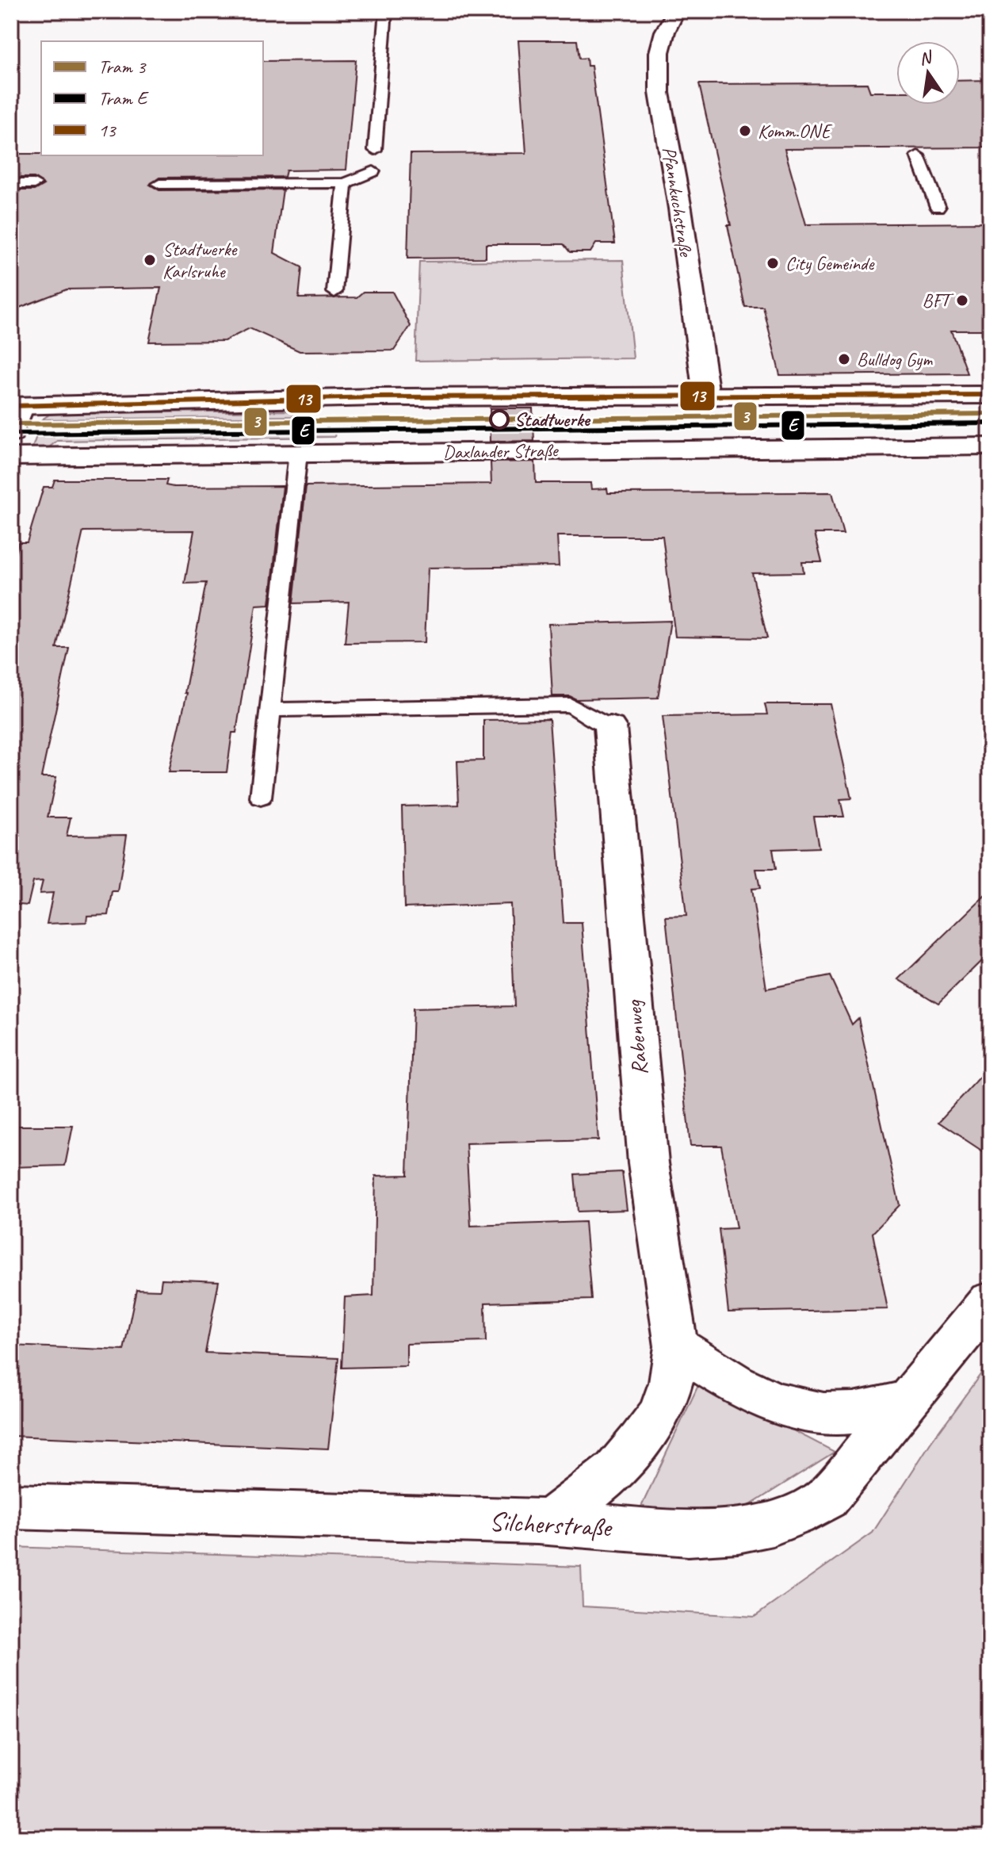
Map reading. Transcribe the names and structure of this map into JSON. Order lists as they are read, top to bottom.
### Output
{
  "streets": {
    "street": [
      "Pfannkuchstraße",
      "Daxlander Straße",
      "Rabenweg",
      "Silcherstraße"
    ]
  },
  "crossings": [
    ["Rabenweg", "Silcherstraße"]
  ],
  "places": [
    "Komm.ONE",
    "Stadtwerke Karlsruhe",
    "City Gemeinde",
    "BFT",
    "Bulldog Gym",
    "Stadtwerke"
  ],
  "lines": ["transit line 13", "tram line 3", "tram line E"],
  "legend": ["Tram 3", "Tram E", "13"],
  "north": "top"
}
